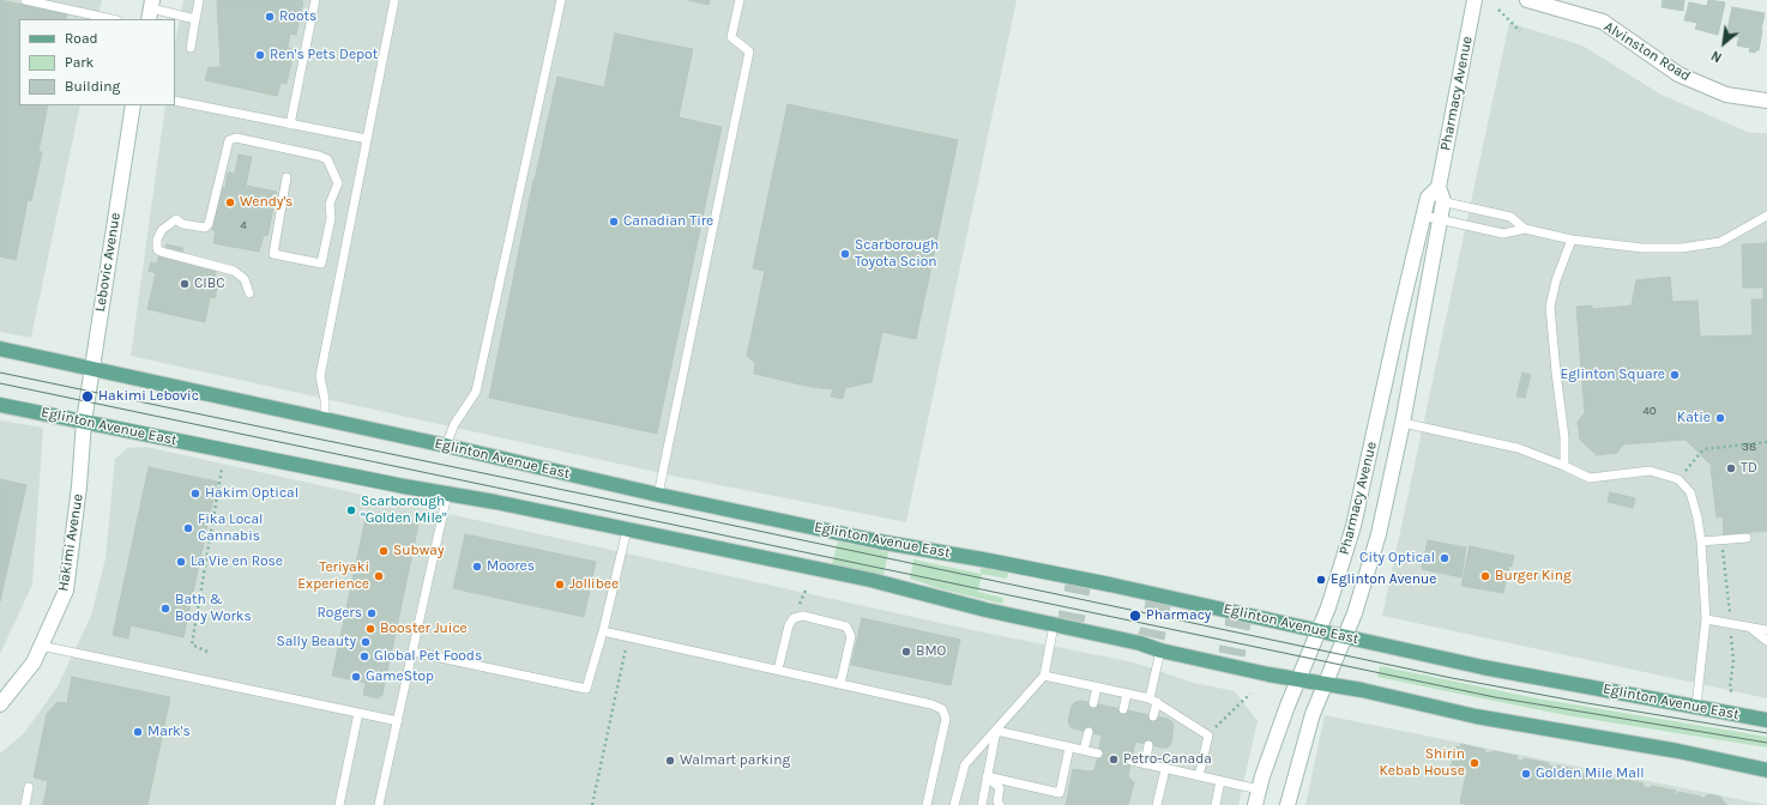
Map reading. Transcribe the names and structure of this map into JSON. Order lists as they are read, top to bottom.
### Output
{
  "streets": {
    "main road": ["Eglinton Avenue East"],
    "street": [
      "Alvinston Road",
      "Pharmacy Avenue",
      "Lebovic Avenue",
      "Hakimi Avenue"
    ]
  },
  "crossings": [
    ["Pharmacy Avenue", "Eglinton Avenue East"],
    ["Lebovic Avenue", "Eglinton Avenue East"],
    ["Lebovic Avenue", "Hakimi Avenue"],
    ["Eglinton Avenue East", "Hakimi Avenue"]
  ],
  "places": [
    "Roots",
    "Ren's Pets Depot",
    "Wendy's",
    "Canadian Tire",
    "Scarborough Toyota Scion",
    "CIBC",
    "Eglinton Square",
    "Hakimi Lebovic",
    "Katie",
    "TD",
    "Hakim Optical",
    "Scarborough \"Golden Mile\"",
    "Fika Local Cannabis",
    "Subway",
    "City Optical",
    "La Vie en Rose",
    "Moores",
    "Teriyaki Experience",
    "Burger King",
    "Eglinton Avenue",
    "Jollibee",
    "Bath & Body Works",
    "Rogers",
    "Pharmacy",
    "Booster Juice",
    "Sally Beauty",
    "BMO",
    "Global Pet Foods",
    "GameStop",
    "Mark's",
    "Petro-Canada",
    "Walmart parking",
    "Shirin Kebab House",
    "Golden Mile Mall"
  ],
  "house_numbers": ["4", "40", "38"],
  "legend": ["Road", "Park", "Building"],
  "north": "bottom left"
}
